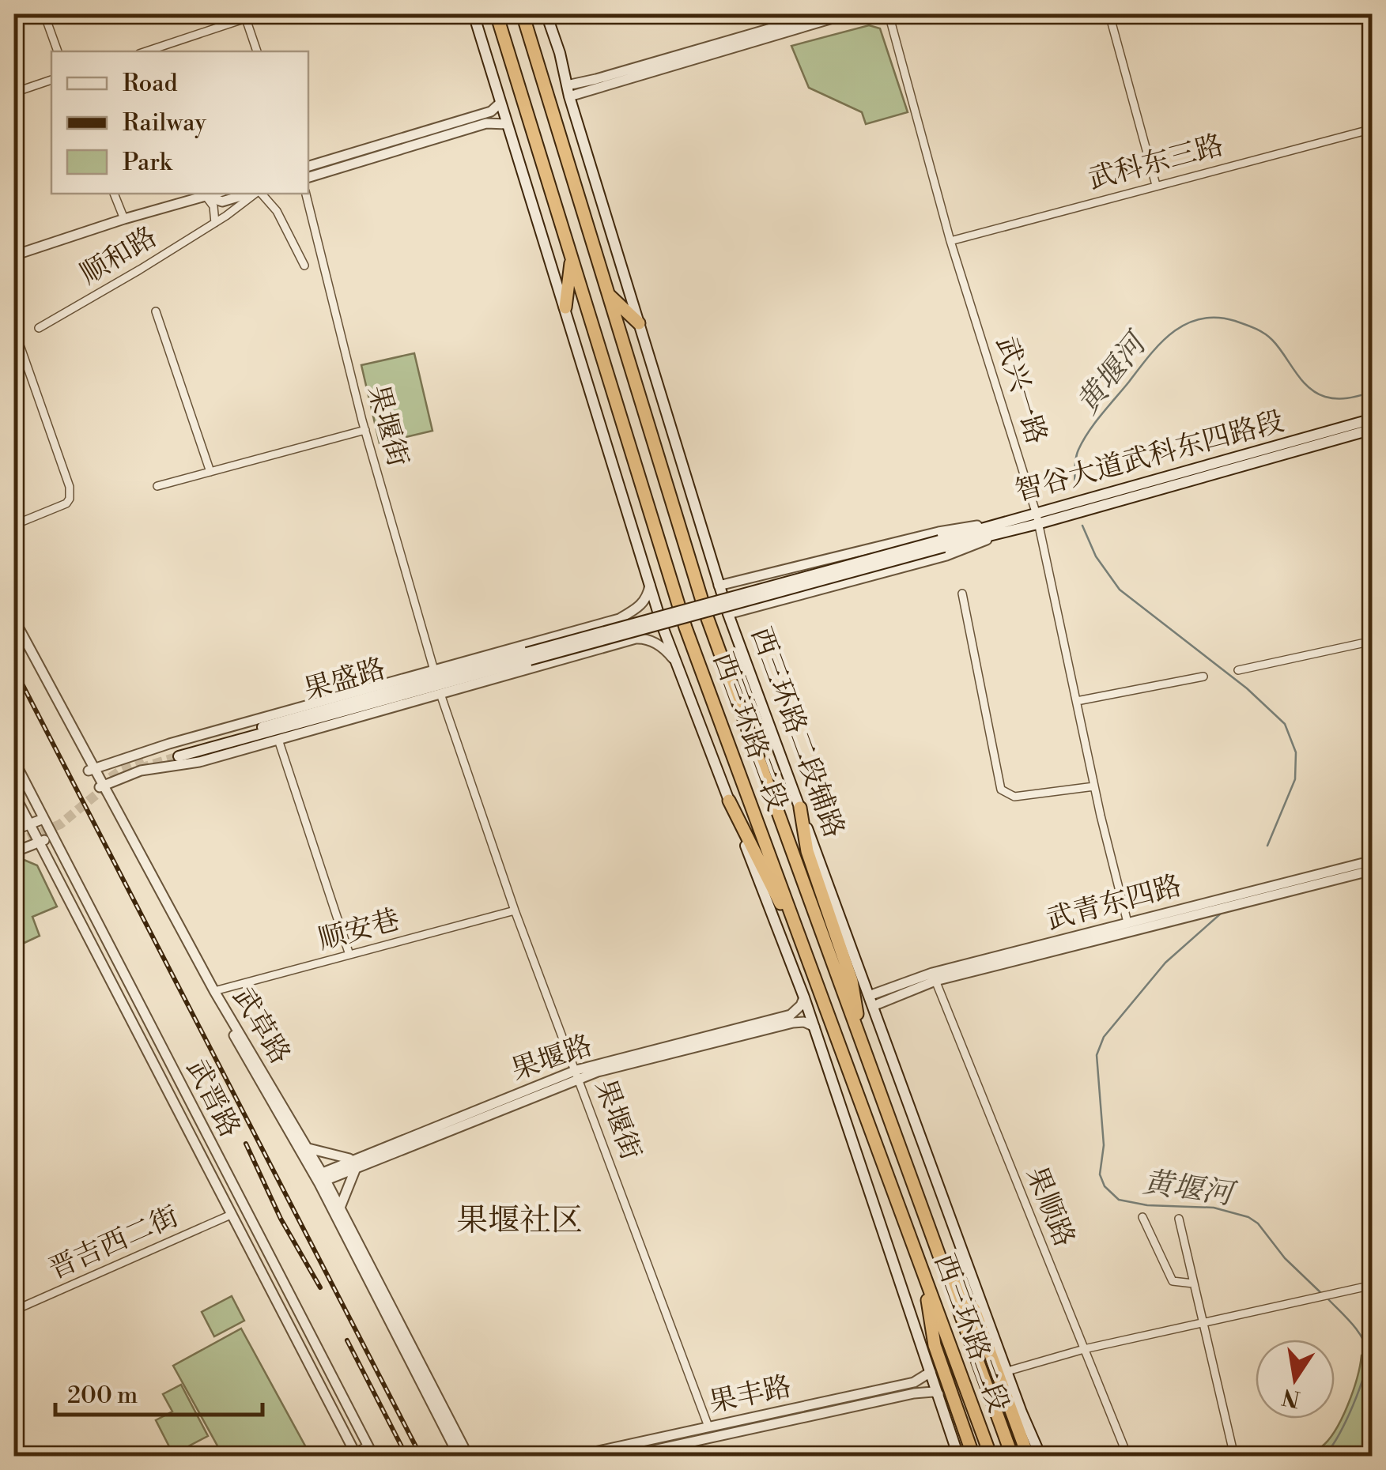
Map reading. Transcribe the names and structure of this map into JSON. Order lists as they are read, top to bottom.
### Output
{
  "streets": {
    "highway": ["西三环路二段"],
    "main road": ["智谷大道武科东四路段", "果盛路", "西三环路二段辅路"],
    "street": [
      "武科东三路",
      "顺和路",
      "武兴一路",
      "果堰街",
      "武青东四路",
      "顺安巷",
      "武草路",
      "果堰路",
      "武晋路",
      "果顺路",
      "晋吉西二街",
      "果丰路"
    ]
  },
  "crossings": [
    ["武科东三路", "武兴一路"],
    ["武兴一路", "智谷大道武科东四路段"],
    ["武兴一路", "武青东四路"],
    ["果堰街", "顺安巷"],
    ["果堰街", "果堰路"],
    ["果堰街", "果丰路"],
    ["智谷大道武科东四路段", "果盛路"],
    ["西三环路二段辅路", "武青东四路"],
    ["武青东四路", "果顺路"],
    ["顺安巷", "武草路"],
    ["武草路", "果堰路"],
    ["武晋路", "晋吉西二街"]
  ],
  "districts": ["果堰社区"],
  "water": ["黄堰河"],
  "legend": ["Road", "Railway", "Park"],
  "scale_bar": "200 m",
  "north": "bottom"
}
